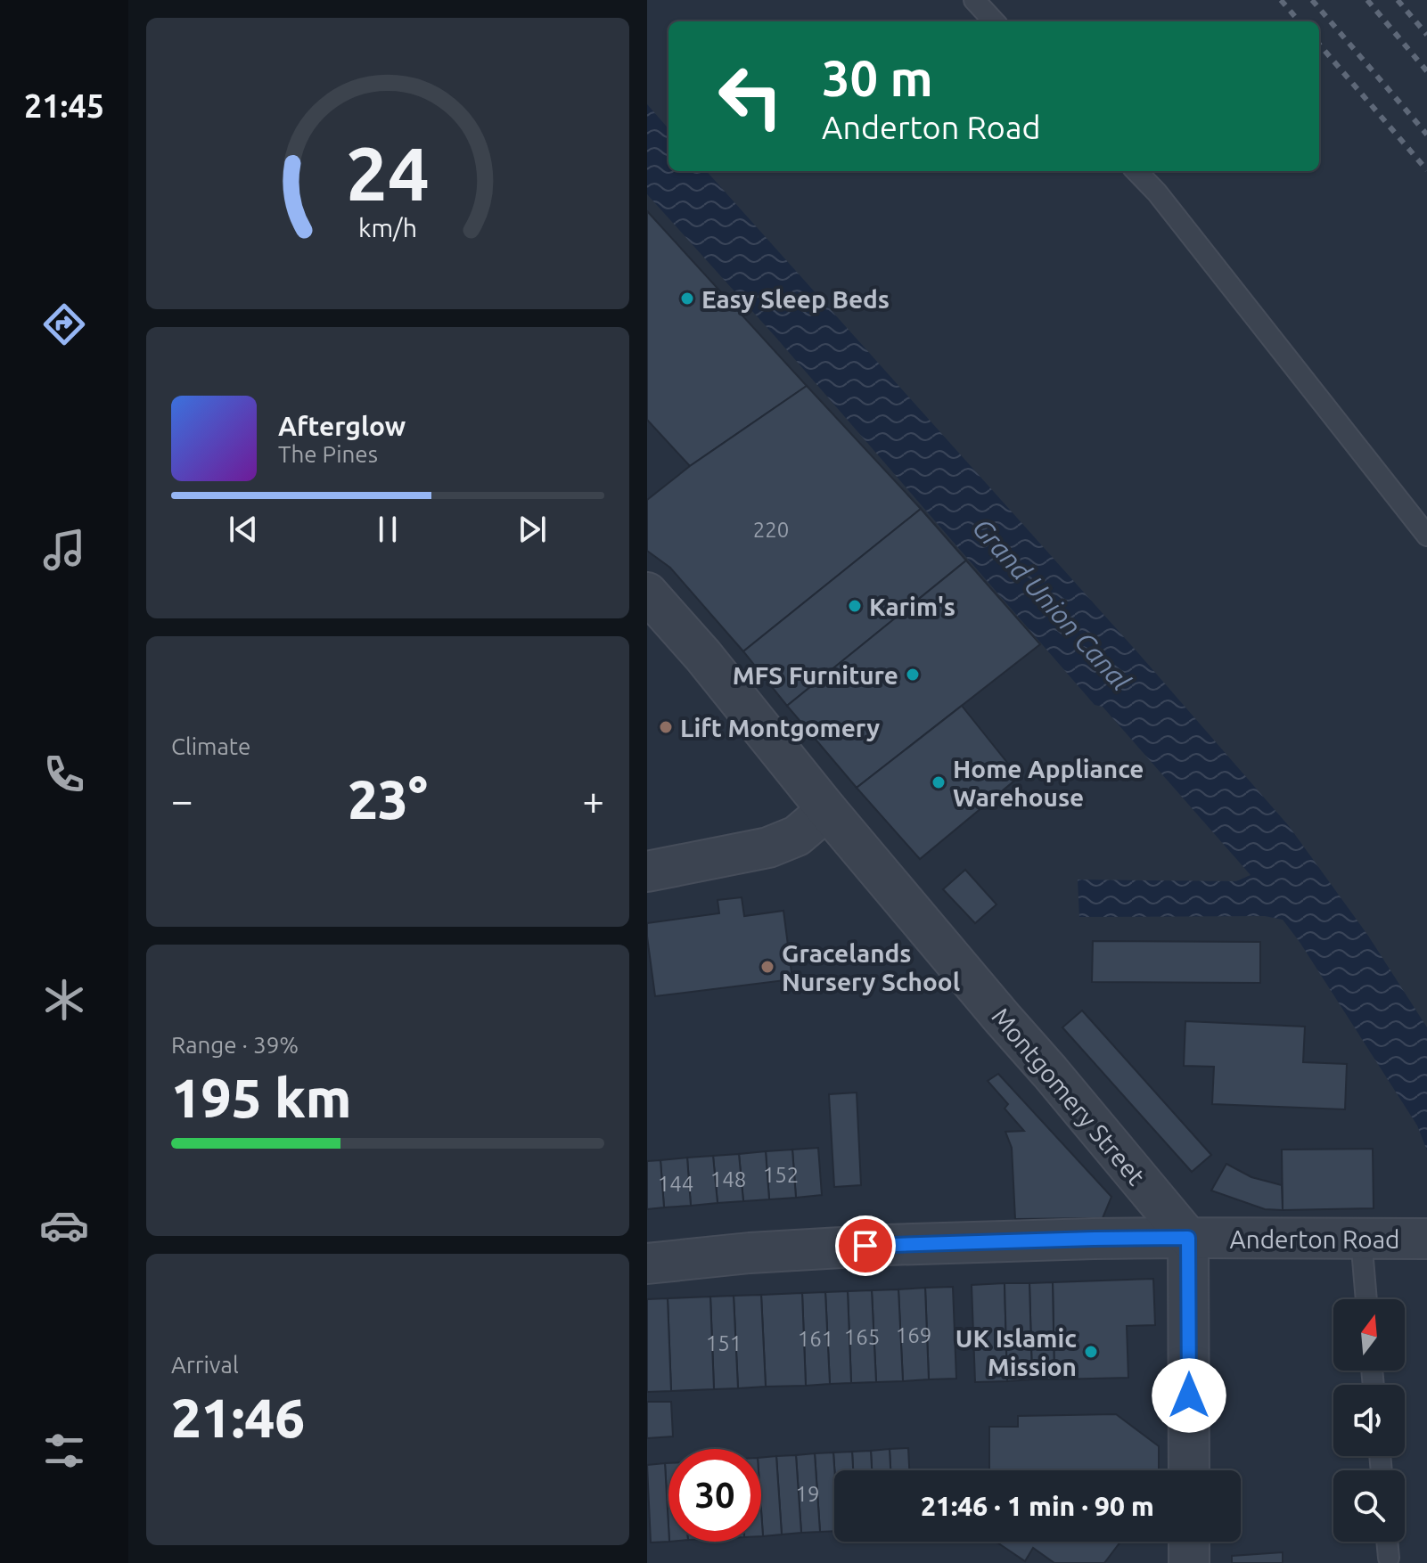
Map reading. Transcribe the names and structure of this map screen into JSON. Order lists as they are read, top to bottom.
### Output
{
  "streets": {
    "street": ["Montgomery Street", "Anderton Road"]
  },
  "crossings": [
    ["Montgomery Street", "Anderton Road"]
  ],
  "water": ["Grand Union Canal"],
  "places": [
    "Easy Sleep Beds",
    "Karim's",
    "MFS Furniture",
    "Lift Montgomery",
    "Home Appliance Warehouse",
    "Gracelands Nursery School",
    "UK Islamic Mission"
  ],
  "house_numbers": [
    "220",
    "152",
    "148",
    "144",
    "169",
    "165",
    "161",
    "151",
    "19"
  ],
  "north": "top",
  "page": {
    "tabs": "21:45",
    "turn": ["30 m", "Anderton Road"],
    "song": ["Afterglow", "The Pines"],
    "tile": [
      "Climate",
      ["Range · 39%", "195 km"],
      ["Arrival", "21:46"]
    ],
    "heat": ["−", "23°", "+"],
    "limit": "30",
    "trip": "21:46 · 1 min · 90 m",
    "gauge": ["24", "km/h"]
  }
}
